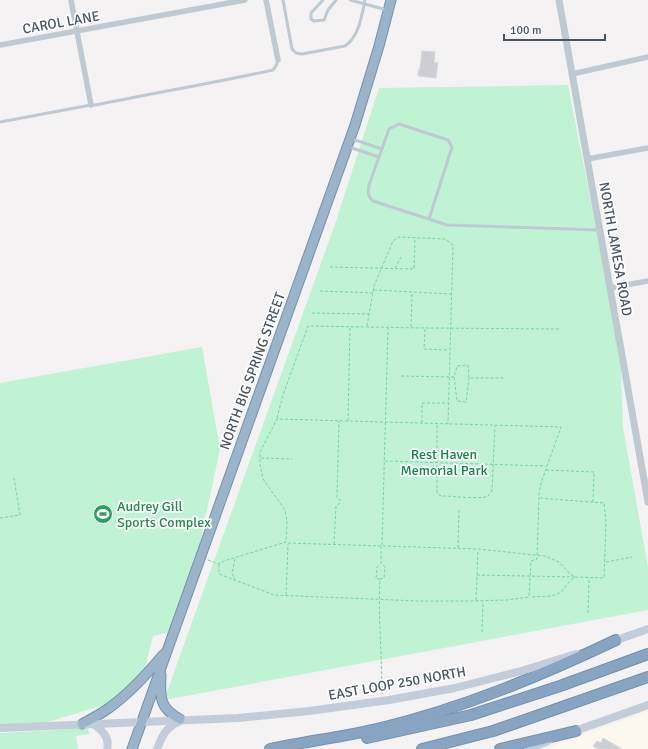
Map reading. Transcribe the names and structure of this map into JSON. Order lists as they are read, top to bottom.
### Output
{
  "streets": {
    "highway": ["NORTH BIG SPRING STREET"],
    "main road": ["EAST LOOP 250 NORTH"],
    "street": ["CAROL LANE", "NORTH LAMESA ROAD"]
  },
  "crossings": [
    ["NORTH BIG SPRING STREET", "EAST LOOP 250 NORTH"]
  ],
  "parks": ["Rest Haven Memorial Park"],
  "places": {
    "sports": ["Audrey Gill Sports Complex"]
  },
  "scale_bar": "100 m"
}
